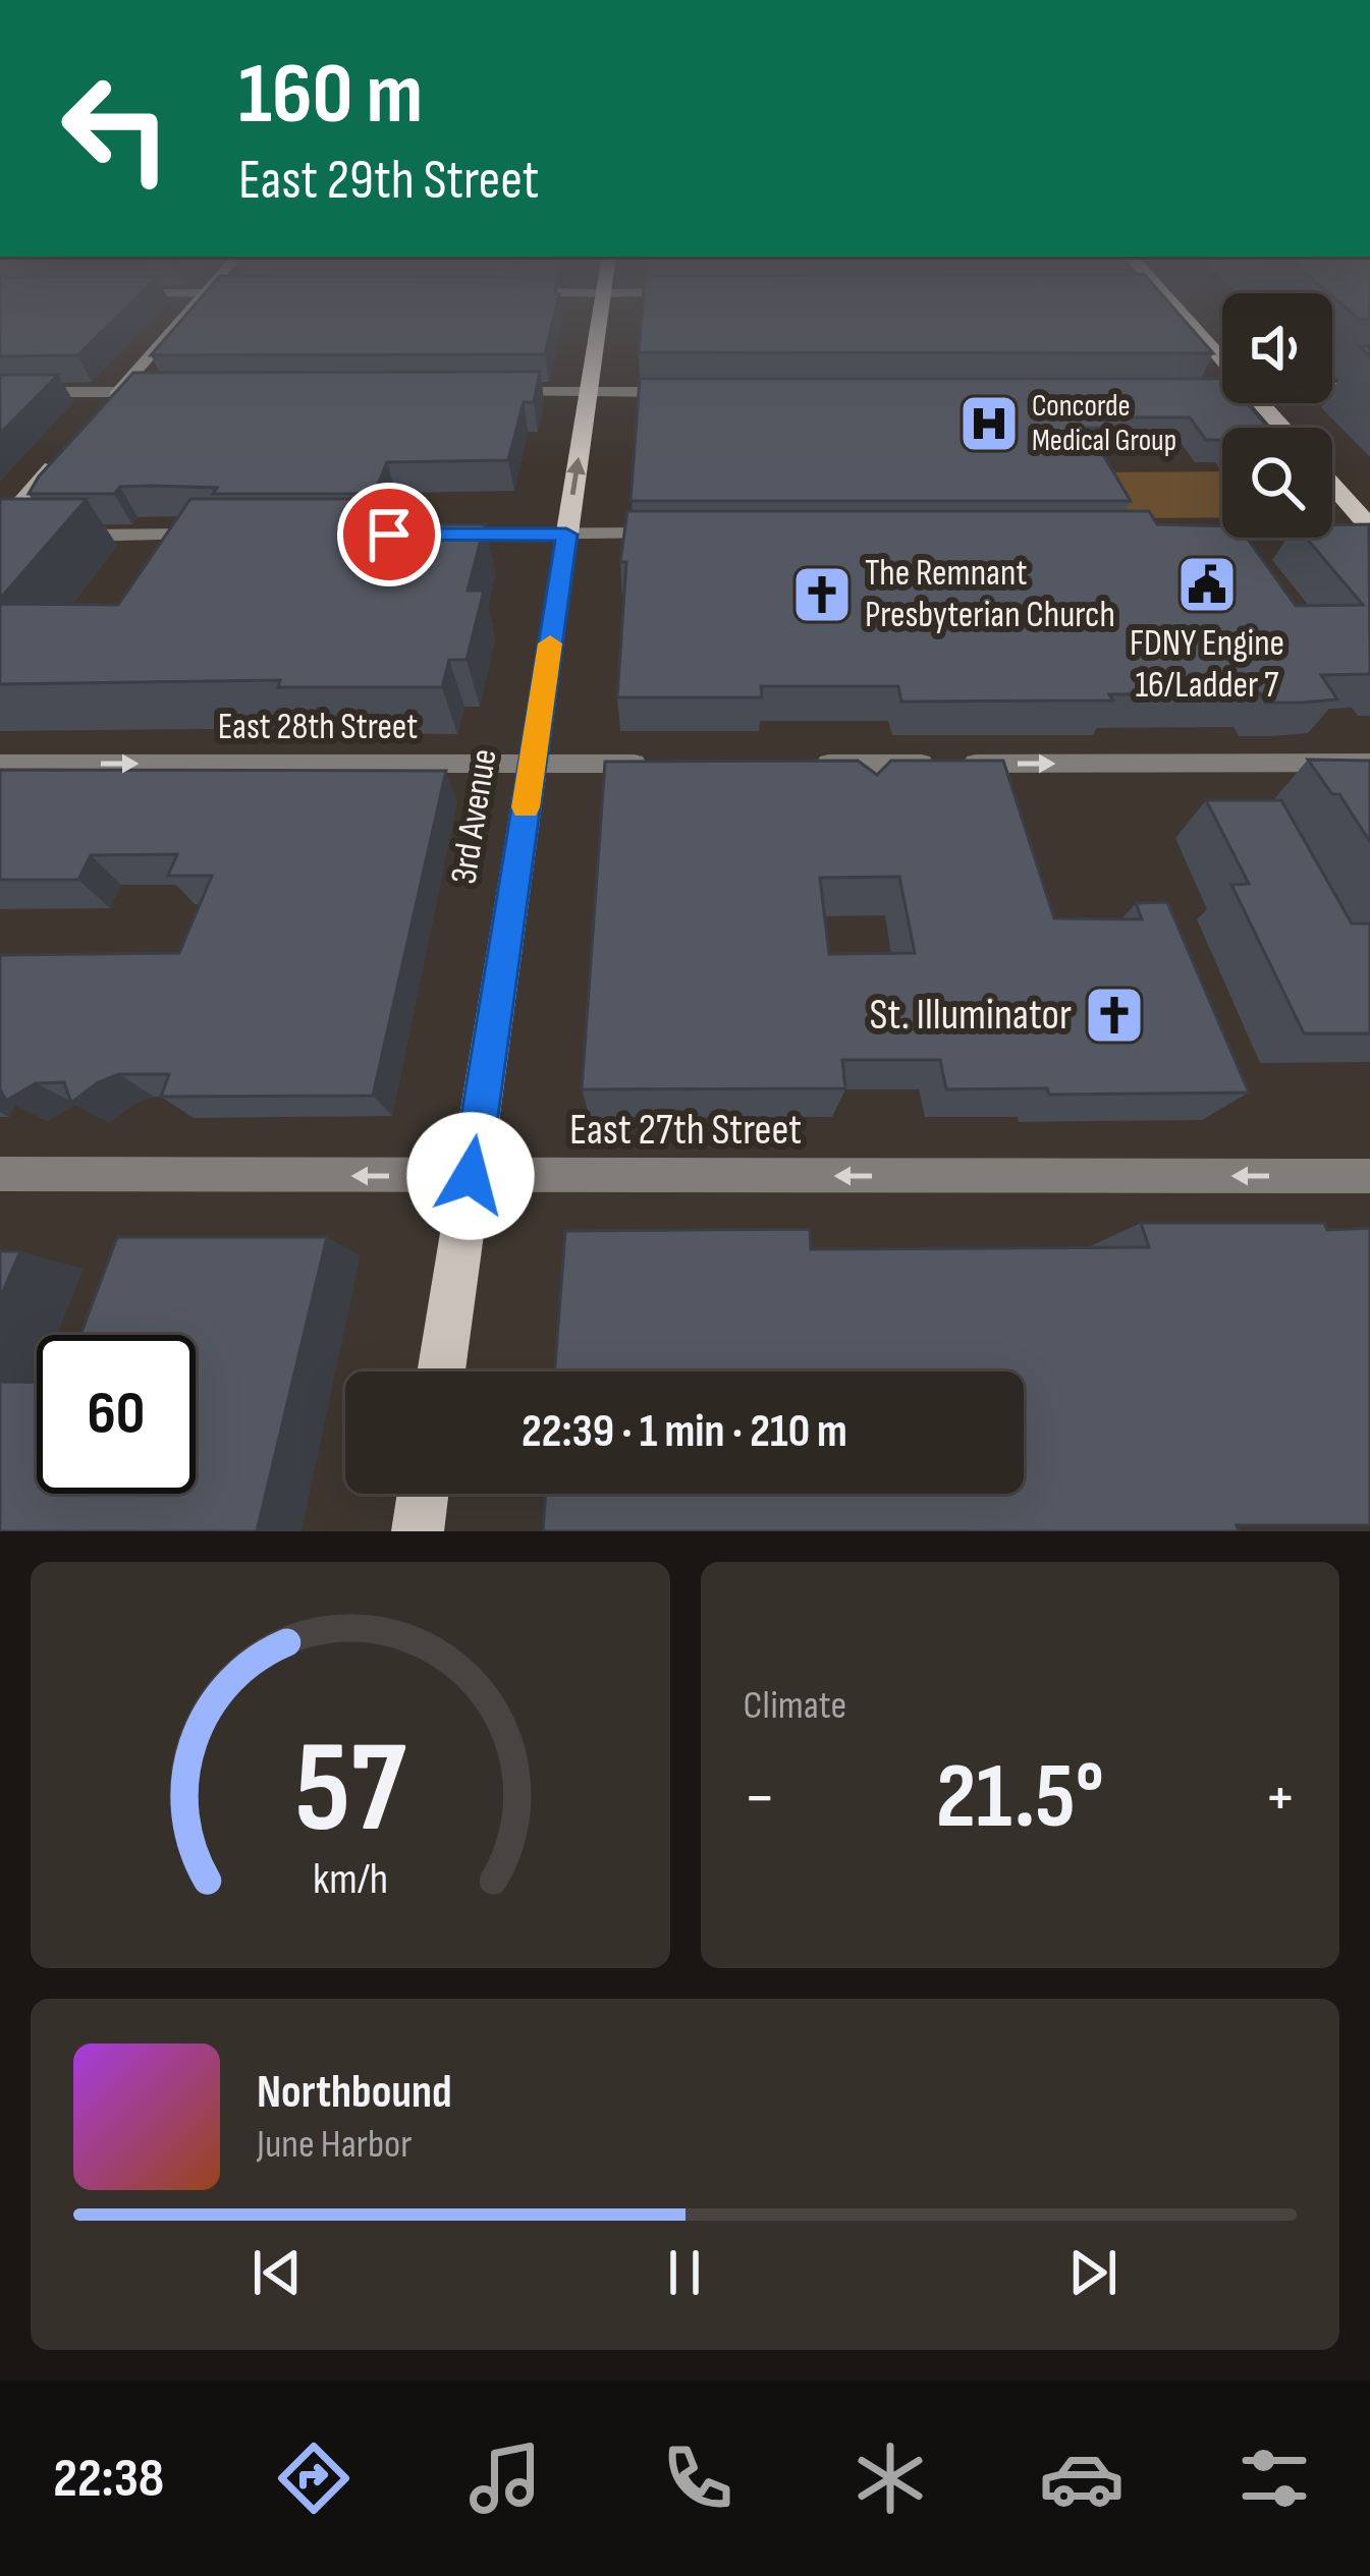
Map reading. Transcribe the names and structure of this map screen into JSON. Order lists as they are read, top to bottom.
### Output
{
  "streets": {
    "main road": ["3rd Avenue"],
    "street": ["East 28th Street", "East 27th Street"]
  },
  "crossings": [
    ["East 28th Street", "3rd Avenue"],
    ["3rd Avenue", "East 27th Street"]
  ],
  "one_way": ["East 28th Street", "East 27th Street"],
  "places": {
    "hospital": ["Concorde Medical Group"],
    "public building": ["FDNY Engine 16/Ladder 7"],
    "church": ["The Remnant Presbyterian Church", "St. Illuminator"]
  },
  "page": {
    "turn": ["160 m", "East 29th Street"],
    "limit": "60",
    "trip": "22:39 · 1 min · 210 m",
    "tile": "Climate",
    "heat": ["−", "21.5°", "+"],
    "song": ["Northbound", "June Harbor"],
    "tabs": "22:38",
    "gauge": ["57", "km/h"]
  }
}
